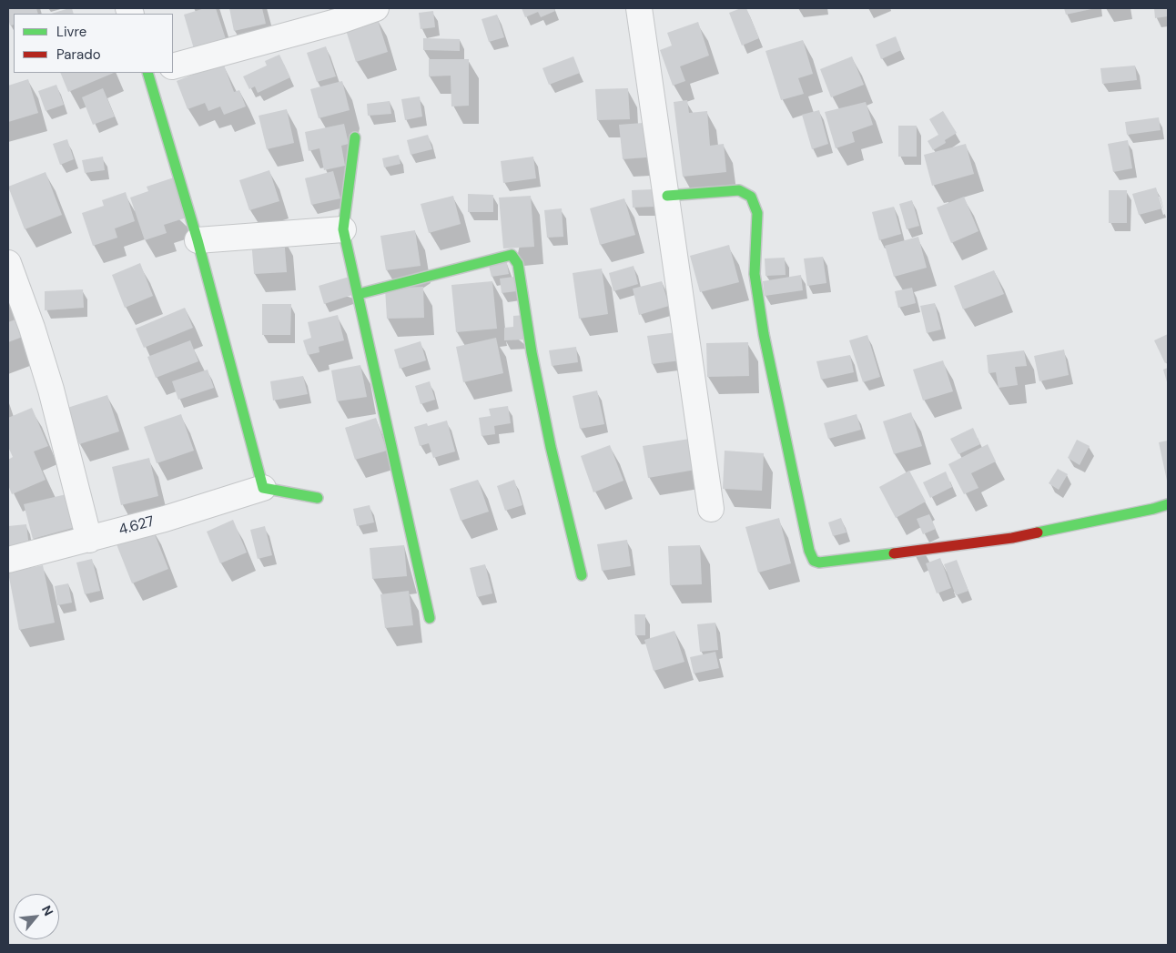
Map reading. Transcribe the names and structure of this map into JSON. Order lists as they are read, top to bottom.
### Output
{
  "streets": {
    "street": ["4.627"]
  },
  "legend": ["Livre", "Parado"],
  "north": "top right"
}
